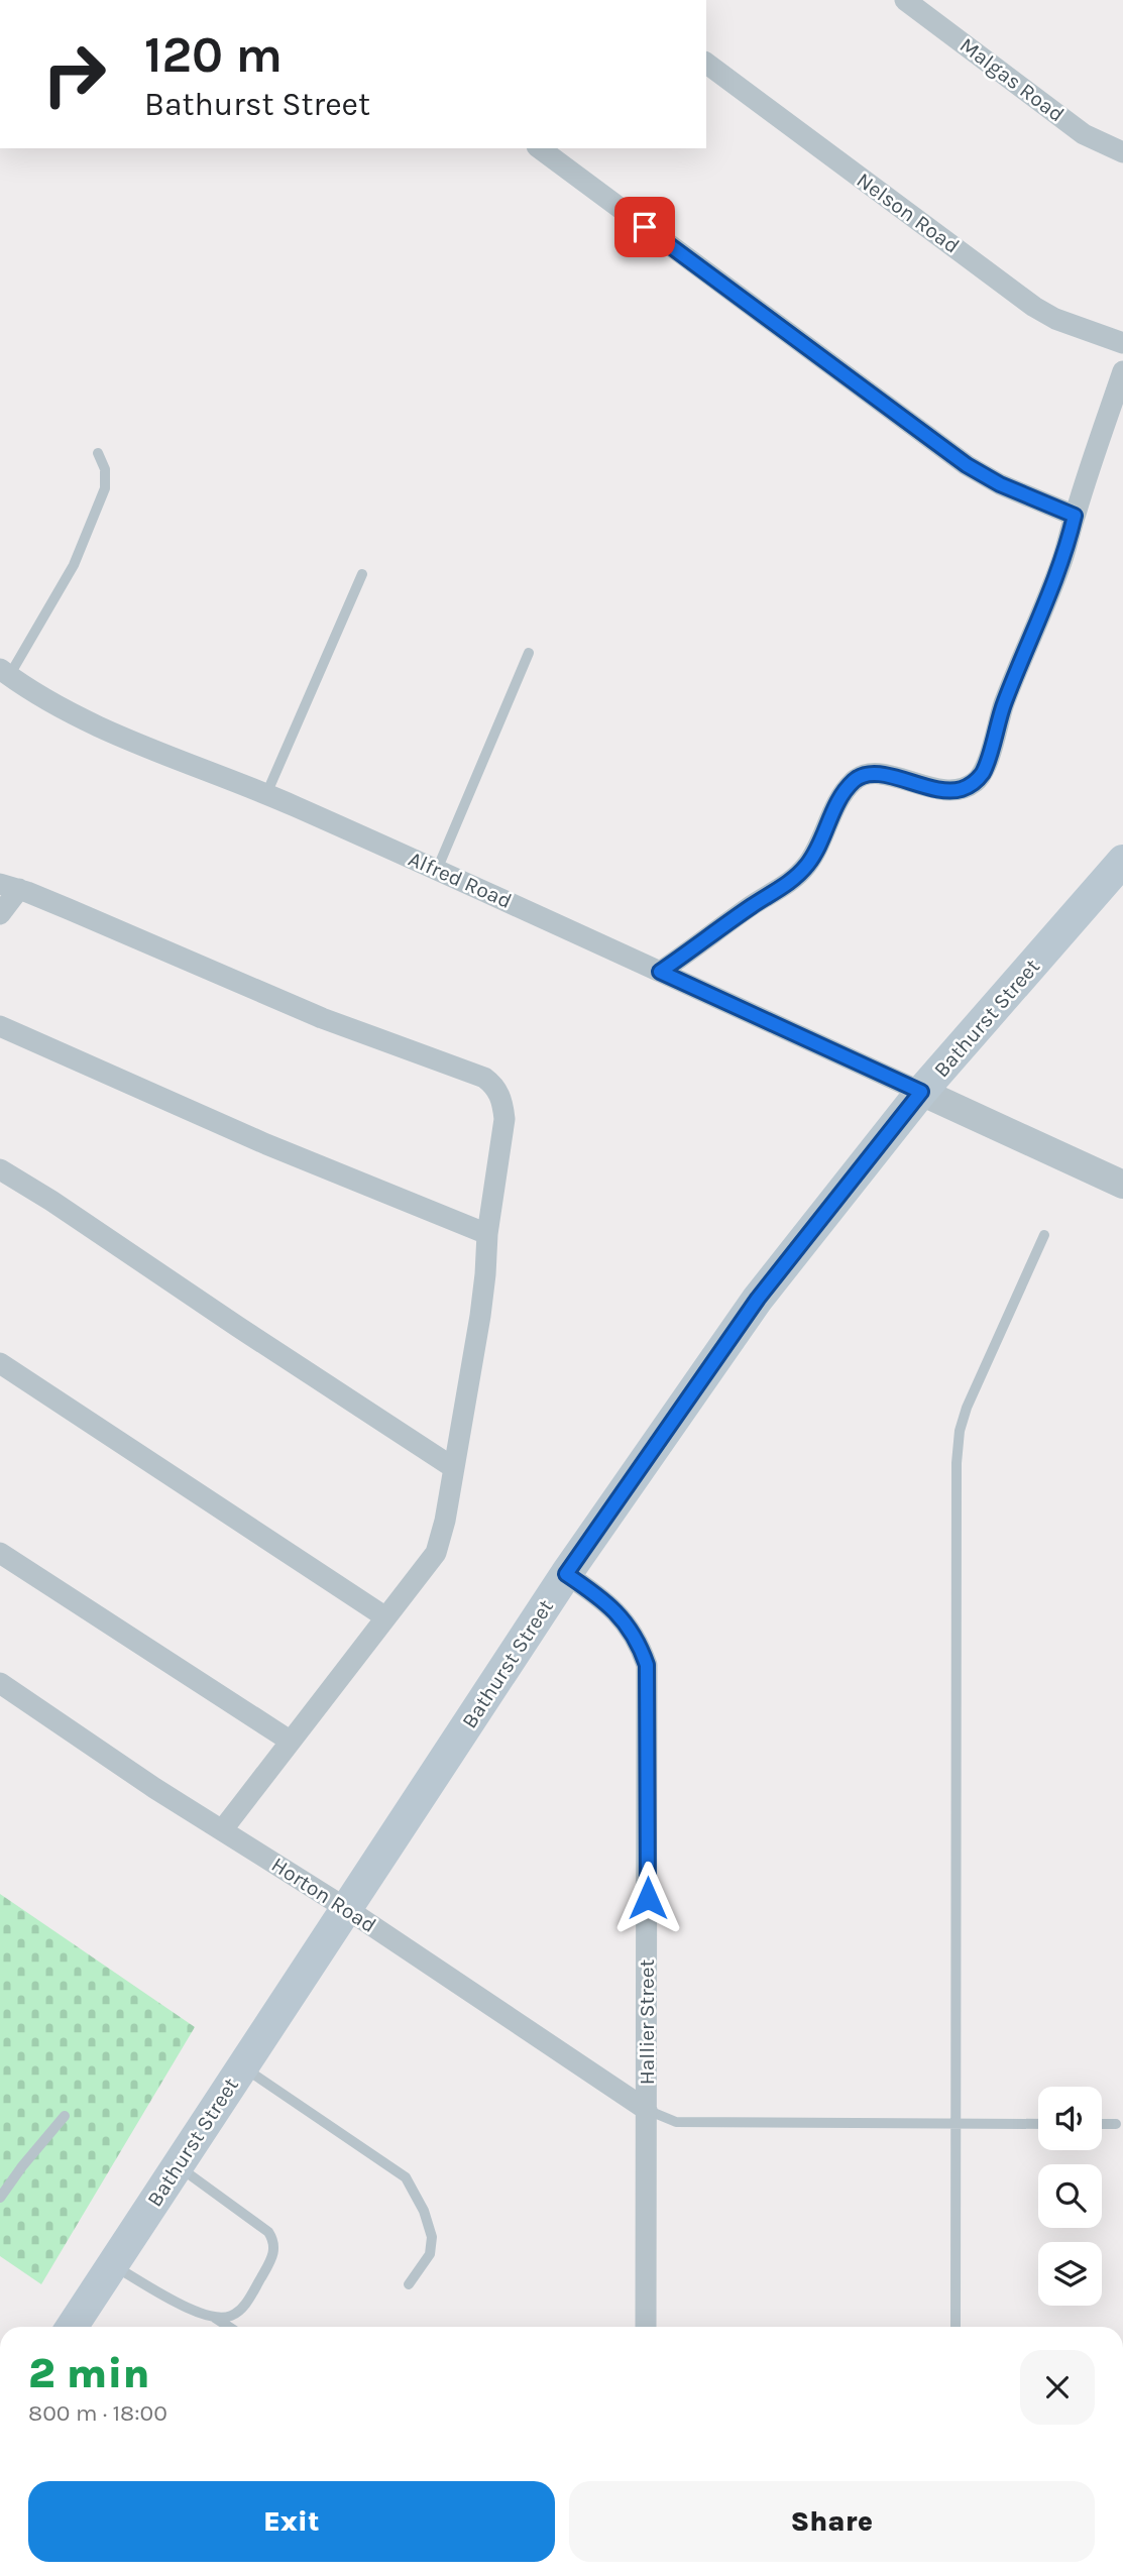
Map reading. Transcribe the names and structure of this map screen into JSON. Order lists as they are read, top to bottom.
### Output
{
  "streets": {
    "main road": ["Bathurst Street"],
    "street": [
      "Malgas Road",
      "Nelson Road",
      "Alfred Road",
      "Horton Road",
      "Hallier Street"
    ]
  },
  "crossings": [
    ["Alfred Road", "Bathurst Street"],
    ["Bathurst Street", "Horton Road"],
    ["Bathurst Street", "Hallier Street"],
    ["Horton Road", "Hallier Street"]
  ],
  "page": {
    "turn": ["120 m", "Bathurst Street"],
    "heading": ["2 min", "800 m · 18:00"],
    "buttons": ["Exit", "Share"]
  }
}
